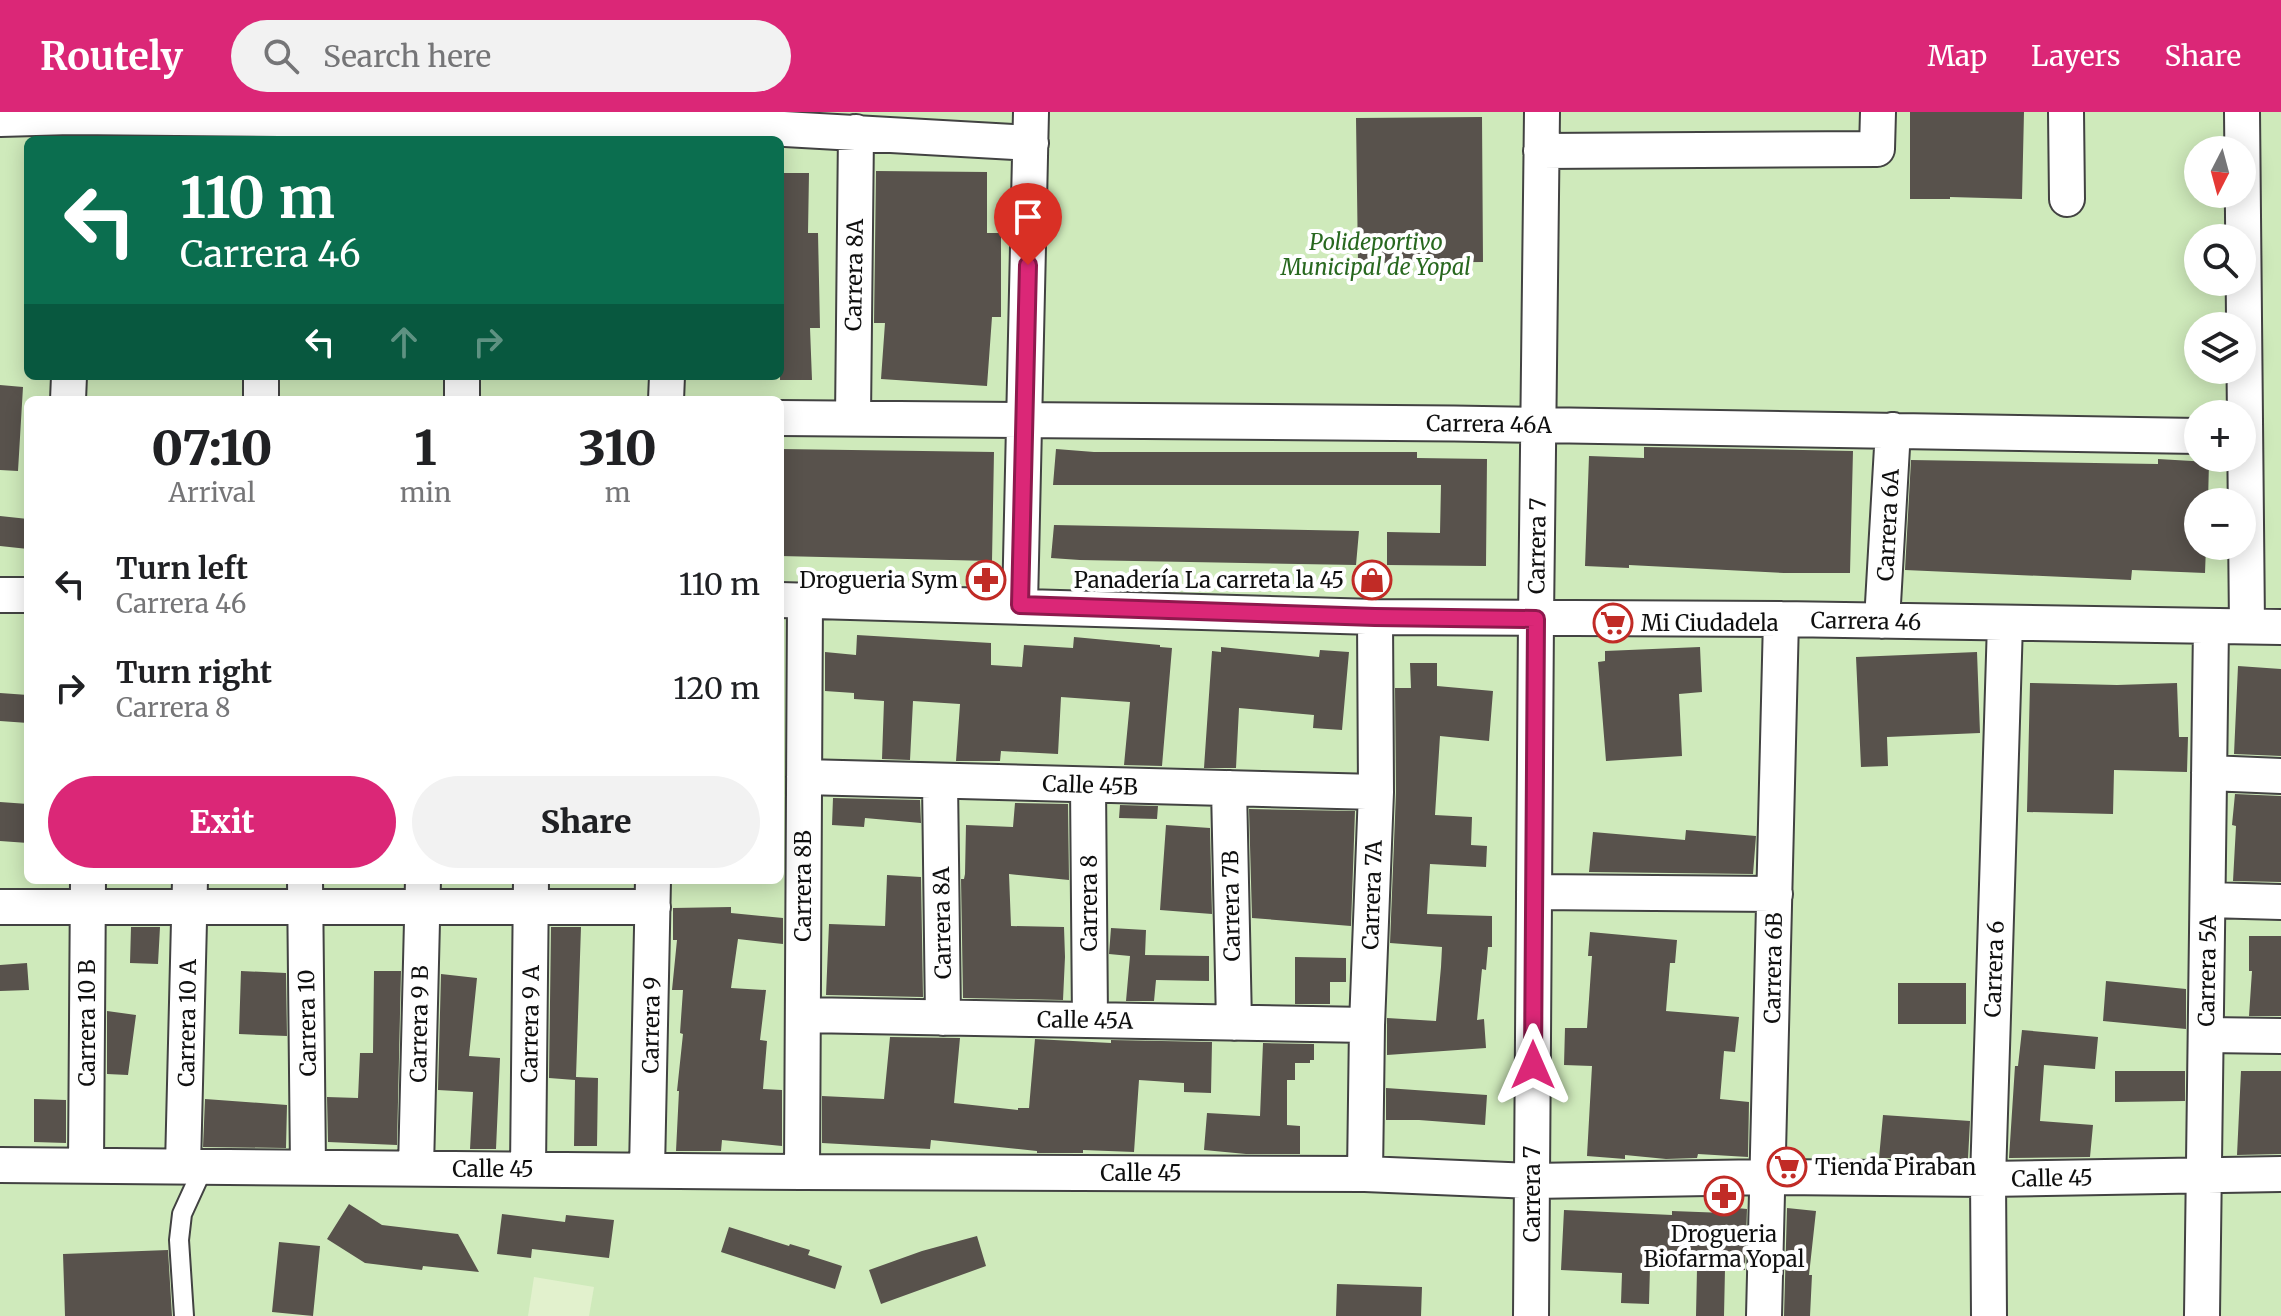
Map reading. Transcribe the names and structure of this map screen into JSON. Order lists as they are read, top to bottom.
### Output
{
  "streets": {
    "street": [
      "Carrera 8A",
      "Carrera 46A",
      "Carrera 6A",
      "Carrera 7",
      "Carrera 46",
      "Calle 45B",
      "Carrera 8B",
      "Carrera 7A",
      "Carrera 8",
      "Carrera 7B",
      "Carrera 6B",
      "Carrera 6",
      "Carrera 5A",
      "Calle 45A",
      "Carrera 10 B",
      "Carrera 10 A",
      "Carrera 10",
      "Carrera 9 B",
      "Carrera 9 A",
      "Carrera 9",
      "Calle 45"
    ]
  },
  "crossings": [
    ["Carrera 8A", "Carrera 46A"],
    ["Carrera 8A", "Calle 45B"],
    ["Carrera 8A", "Calle 45A"],
    ["Carrera 46A", "Carrera 6A"],
    ["Carrera 46A", "Carrera 7"],
    ["Carrera 6A", "Carrera 46"],
    ["Carrera 7", "Carrera 46"],
    ["Carrera 7", "Calle 45"],
    ["Carrera 46", "Carrera 8B"],
    ["Carrera 46", "Carrera 7A"],
    ["Carrera 46", "Carrera 6B"],
    ["Carrera 46", "Carrera 6"],
    ["Carrera 46", "Carrera 5A"],
    ["Calle 45B", "Carrera 8B"],
    ["Calle 45B", "Carrera 7A"],
    ["Calle 45B", "Carrera 8"],
    ["Calle 45B", "Carrera 7B"],
    ["Carrera 8B", "Calle 45A"],
    ["Carrera 8B", "Calle 45"],
    ["Carrera 7A", "Calle 45A"],
    ["Carrera 7A", "Calle 45"],
    ["Carrera 8", "Calle 45A"],
    ["Carrera 7B", "Calle 45A"],
    ["Carrera 6B", "Calle 45"],
    ["Carrera 6", "Calle 45"],
    ["Carrera 5A", "Calle 45"],
    ["Carrera 10 B", "Calle 45"],
    ["Carrera 10 A", "Calle 45"],
    ["Carrera 10", "Calle 45"],
    ["Carrera 9 B", "Calle 45"],
    ["Carrera 9 A", "Calle 45"],
    ["Carrera 9", "Calle 45"]
  ],
  "parks": ["Polideportivo Municipal de Yopal"],
  "places": {
    "pharmacy": ["Drogueria Sym", "Drogueria Biofarma Yopal"],
    "shop": ["Panadería La carreta la 45"],
    "supermarket": ["Mi Ciudadela", "Tienda Piraban"]
  },
  "north": "bottom",
  "page": {
    "header": "Routely",
    "search": "Search here",
    "nav": ["Map", "Layers", "Share"],
    "map_buttons": ["+", "−"],
    "turn": ["110 m", "Carrera 46"],
    "eta": [
      "07:10",
      "Arrival",
      "1",
      "min",
      "310",
      "m"
    ],
    "list": [
      {
        "name": "Turn left",
        "note": "Carrera 46",
        "value": "110 m"
      },
      {
        "name": "Turn right",
        "note": "Carrera 8",
        "value": "120 m"
      }
    ],
    "buttons": ["Exit", "Share"]
  }
}
